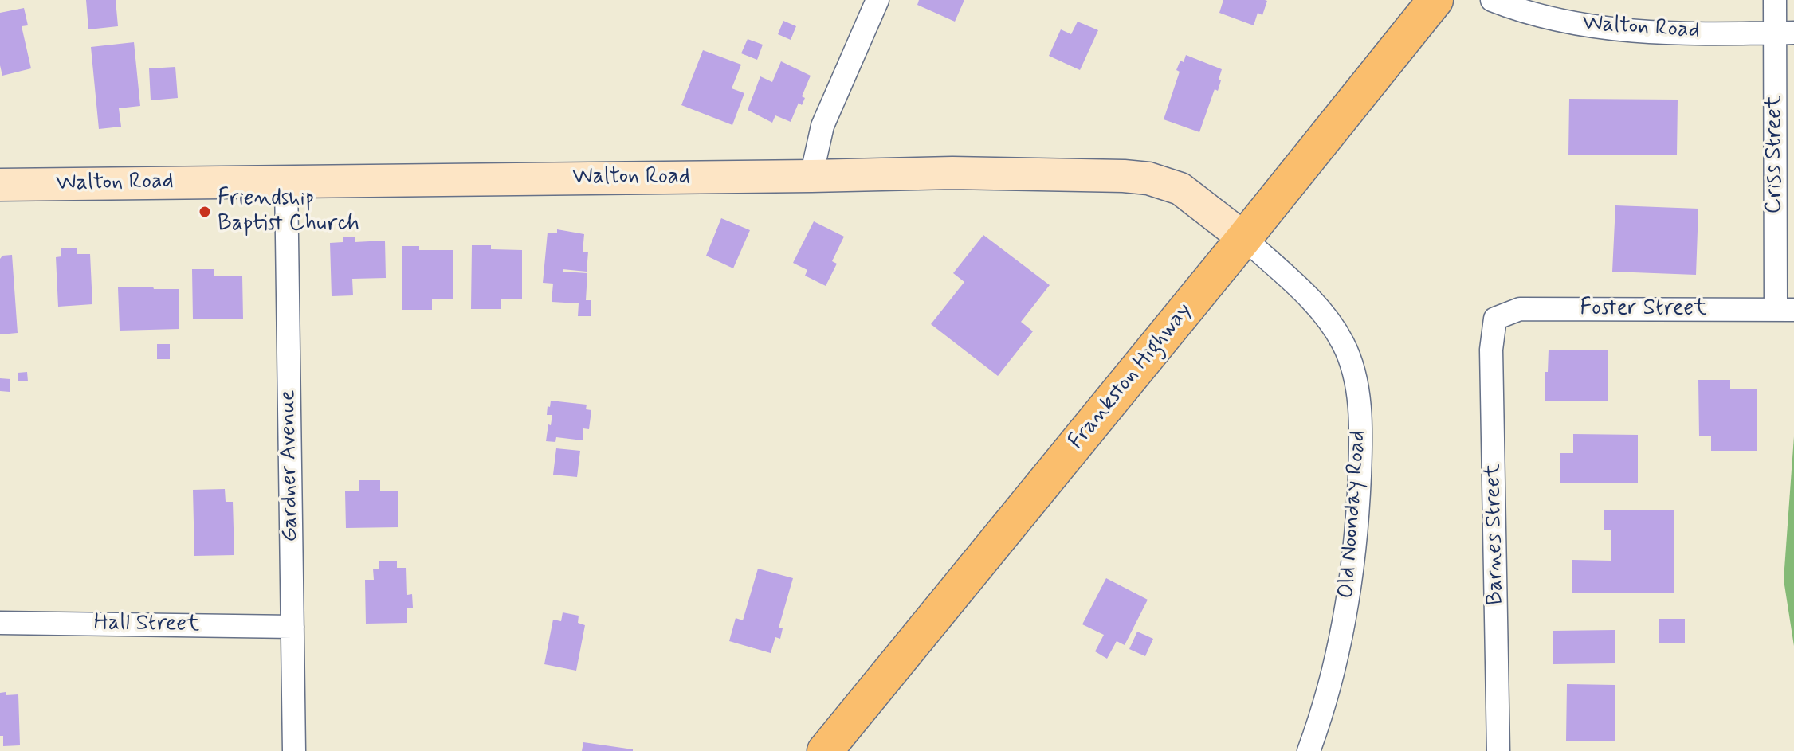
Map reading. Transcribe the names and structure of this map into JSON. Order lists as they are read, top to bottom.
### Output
{
  "streets": {
    "main road": ["Frankston Highway"],
    "street": [
      "Walton Road",
      "Criss Street",
      "Foster Street",
      "Gardner Avenue",
      "Old Noonday Road",
      "Barnes Street",
      "Hall Street"
    ]
  },
  "crossings": [
    ["Walton Road", "Criss Street"],
    ["Walton Road", "Frankston Highway"],
    ["Walton Road", "Gardner Avenue"],
    ["Walton Road", "Old Noonday Road"],
    ["Criss Street", "Foster Street"],
    ["Foster Street", "Barnes Street"],
    ["Frankston Highway", "Old Noonday Road"],
    ["Gardner Avenue", "Hall Street"]
  ],
  "places": ["Friendship Baptist Church"]
}
